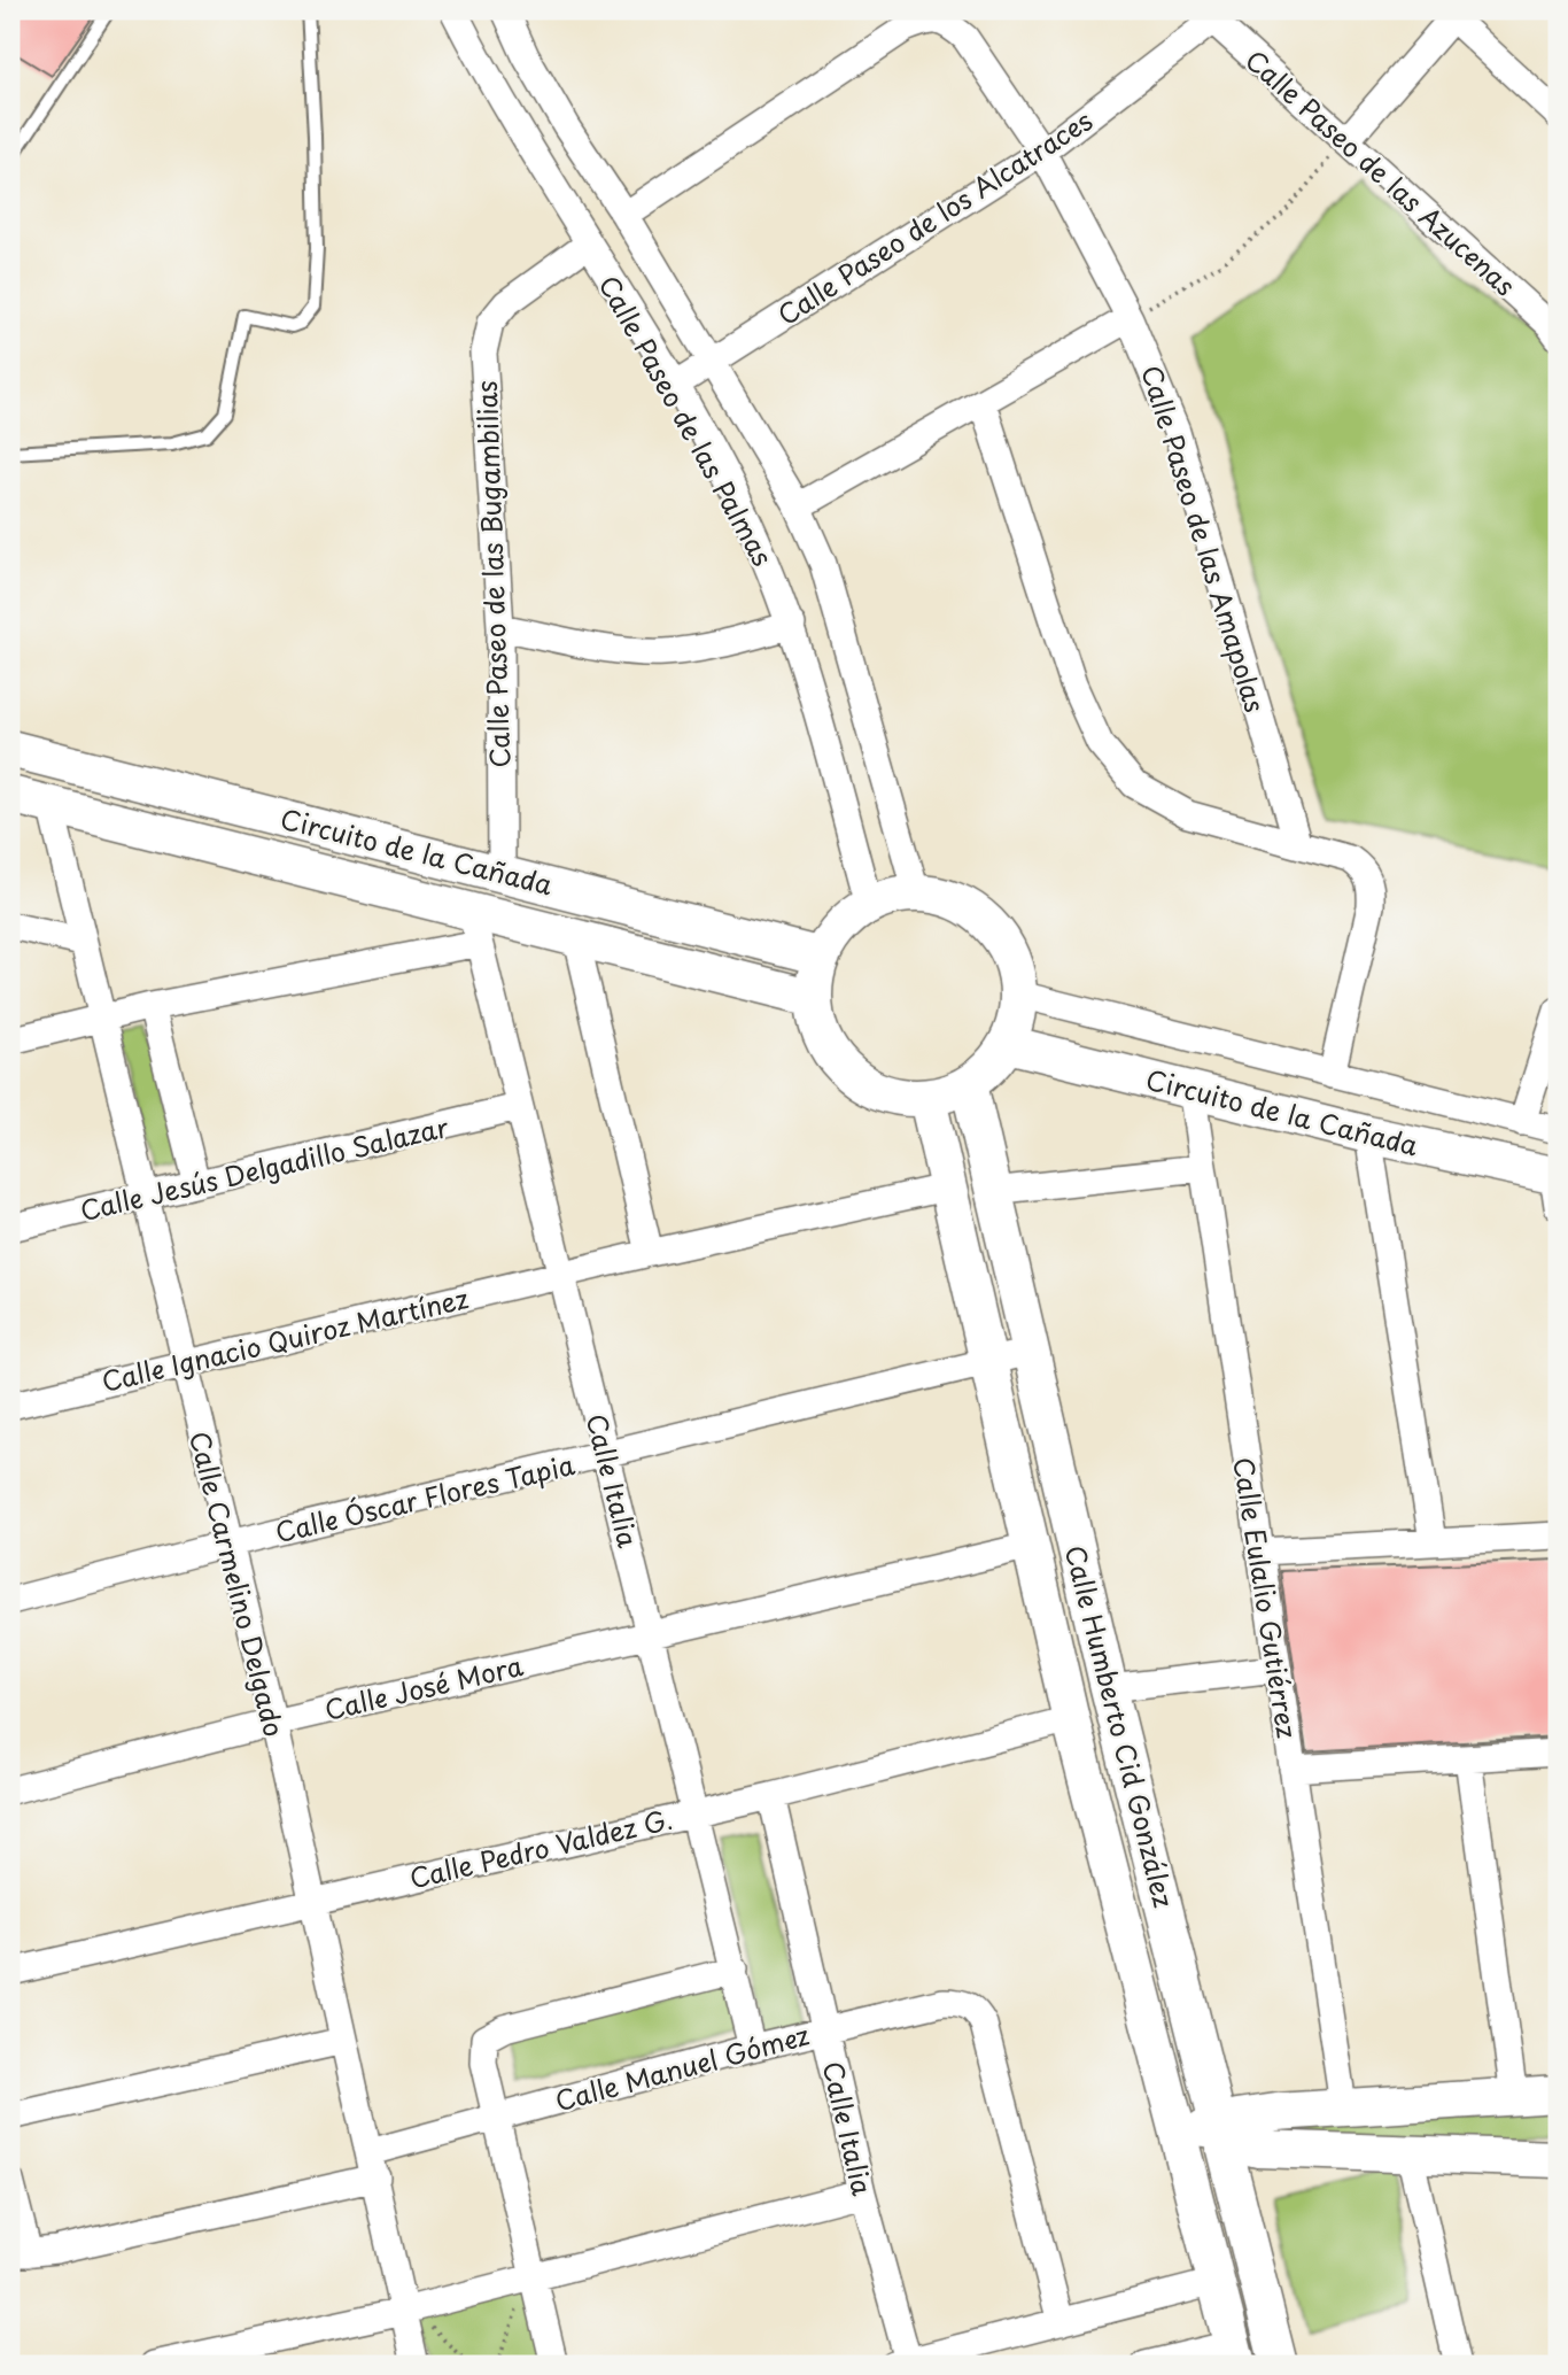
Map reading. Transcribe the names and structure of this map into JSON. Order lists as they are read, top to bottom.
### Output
{
  "streets": {
    "street": [
      "Calle Paseo de las Azucenas",
      "Calle Paseo de los Alcatraces",
      "Calle Paseo de las Palmas",
      "Calle Paseo de las Amapolas",
      "Calle Paseo de las Bugambilias",
      "Circuito de la Cañada",
      "Calle Jesús Delgadillo Salazar",
      "Calle Ignacio Quiroz Martínez",
      "Calle Italia",
      "Calle Óscar Flores Tapia",
      "Calle Carmelino Delgado",
      "Calle Eulalio Gutiérrez",
      "Calle José Mora",
      "Calle Humberto Cid González",
      "Calle Pedro Valdez G.",
      "Calle Manuel Gómez"
    ]
  },
  "crossings": [
    ["Calle Paseo de las Azucenas", "Calle Paseo de los Alcatraces"],
    ["Calle Paseo de los Alcatraces", "Calle Paseo de las Palmas"],
    ["Calle Paseo de los Alcatraces", "Calle Paseo de las Amapolas"],
    ["Calle Paseo de las Palmas", "Calle Paseo de las Amapolas"],
    ["Calle Paseo de las Palmas", "Calle Paseo de las Bugambilias"],
    ["Calle Paseo de las Palmas", "Circuito de la Cañada"],
    ["Calle Paseo de las Palmas", "Calle Humberto Cid González"],
    ["Calle Paseo de las Bugambilias", "Circuito de la Cañada"],
    ["Circuito de la Cañada", "Calle Italia"],
    ["Circuito de la Cañada", "Calle Carmelino Delgado"],
    ["Circuito de la Cañada", "Calle Eulalio Gutiérrez"],
    ["Circuito de la Cañada", "Calle Humberto Cid González"],
    ["Calle Jesús Delgadillo Salazar", "Calle Italia"],
    ["Calle Jesús Delgadillo Salazar", "Calle Carmelino Delgado"],
    ["Calle Ignacio Quiroz Martínez", "Calle Italia"],
    ["Calle Ignacio Quiroz Martínez", "Calle Carmelino Delgado"],
    ["Calle Ignacio Quiroz Martínez", "Calle Humberto Cid González"],
    ["Calle Italia", "Calle Óscar Flores Tapia"],
    ["Calle Italia", "Calle José Mora"],
    ["Calle Italia", "Calle Pedro Valdez G."],
    ["Calle Italia", "Calle Manuel Gómez"],
    ["Calle Óscar Flores Tapia", "Calle Carmelino Delgado"],
    ["Calle Óscar Flores Tapia", "Calle Humberto Cid González"],
    ["Calle Carmelino Delgado", "Calle José Mora"],
    ["Calle Carmelino Delgado", "Calle Pedro Valdez G."],
    ["Calle Carmelino Delgado", "Calle Manuel Gómez"],
    ["Calle José Mora", "Calle Humberto Cid González"],
    ["Calle Humberto Cid González", "Calle Pedro Valdez G."]
  ]
}
